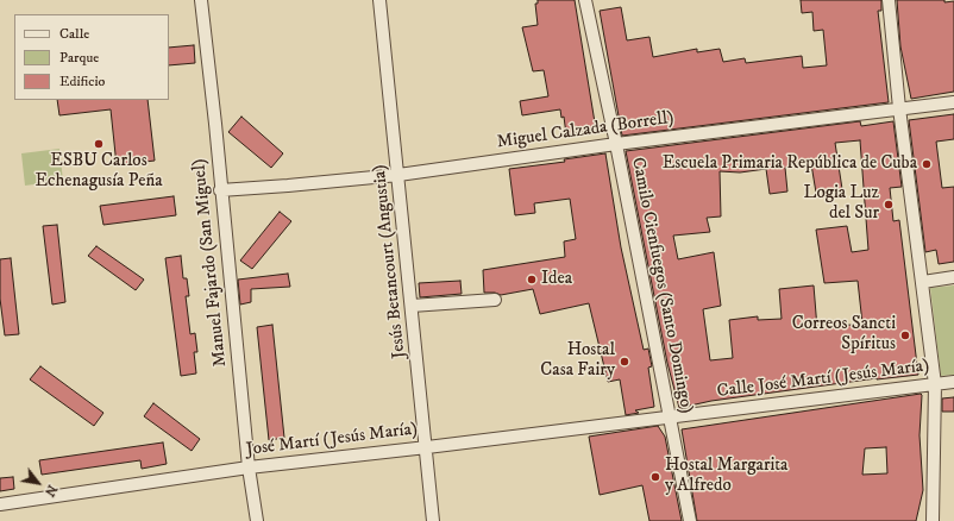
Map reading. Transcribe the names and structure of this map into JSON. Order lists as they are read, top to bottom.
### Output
{
  "streets": {
    "street": [
      "Miguel Calzada (Borrell)",
      "Jesús Betancourt (Angustia)",
      "Manuel Fajardo (San Miguel)",
      "Camilo Cienfuegos (Santo Domingo)",
      "Calle José Martí (Jesús María)",
      "José Martí (Jesús María)"
    ]
  },
  "crossings": [
    ["Miguel Calzada (Borrell)", "Jesús Betancourt (Angustia)"],
    ["Miguel Calzada (Borrell)", "Manuel Fajardo (San Miguel)"],
    ["Miguel Calzada (Borrell)", "Camilo Cienfuegos (Santo Domingo)"],
    ["Jesús Betancourt (Angustia)", "José Martí (Jesús María)"],
    ["Manuel Fajardo (San Miguel)", "José Martí (Jesús María)"],
    ["Camilo Cienfuegos (Santo Domingo)", "Calle José Martí (Jesús María)"],
    ["Camilo Cienfuegos (Santo Domingo)", "José Martí (Jesús María)"],
    ["Calle José Martí (Jesús María)", "José Martí (Jesús María)"]
  ],
  "places": [
    "ESBU Carlos Echenagusía Peña",
    "Escuela Primaria República de Cuba",
    "Logia Luz del Sur",
    "Idea",
    "Correos Sancti Spíritus",
    "Hostal Casa Fairy",
    "Hostal Margarita y Alfredo"
  ],
  "legend": ["Calle", "Parque", "Edificio"],
  "north": "bottom right"
}
